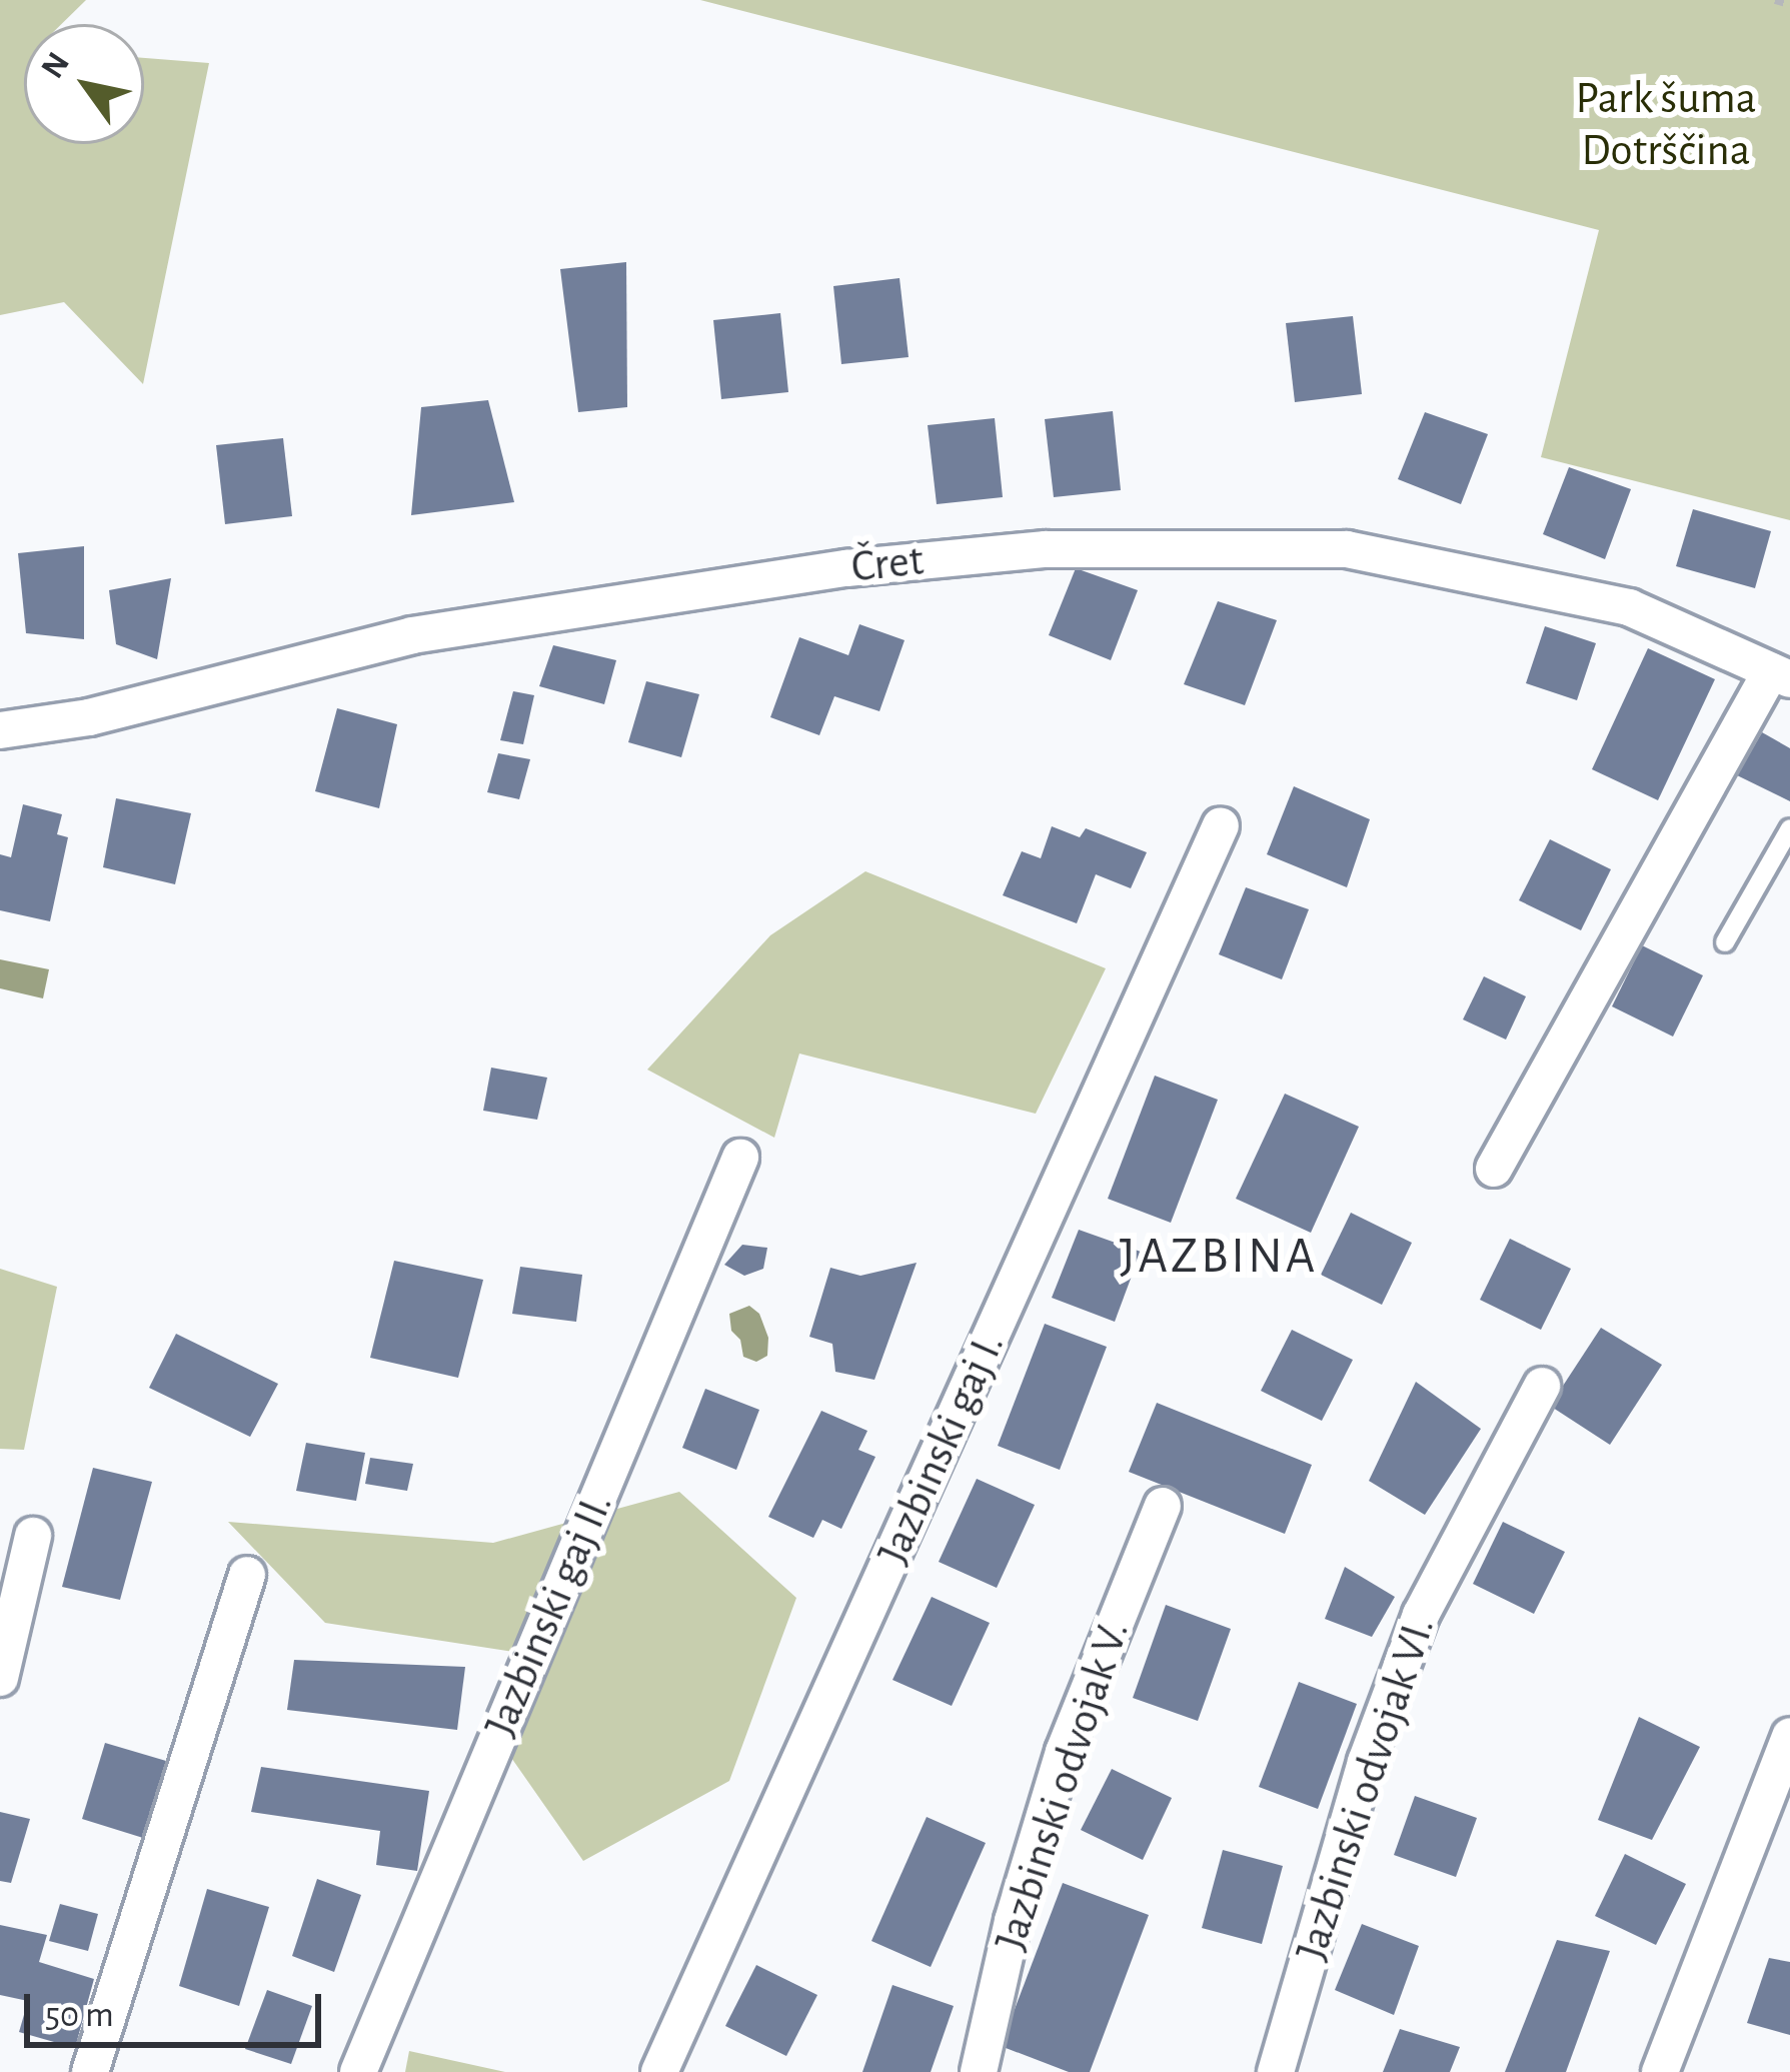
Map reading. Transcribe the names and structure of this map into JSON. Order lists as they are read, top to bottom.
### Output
{
  "streets": {
    "street": [
      "Čret",
      "Jazbinski gaj I.",
      "Jazbinski gaj II.",
      "Jazbinski odvojak V.",
      "Jazbinski odvojak VI."
    ]
  },
  "districts": ["JAZBINA"],
  "parks": ["Park šuma Dotrščina"],
  "scale_bar": "50 m",
  "north": "top left"
}
